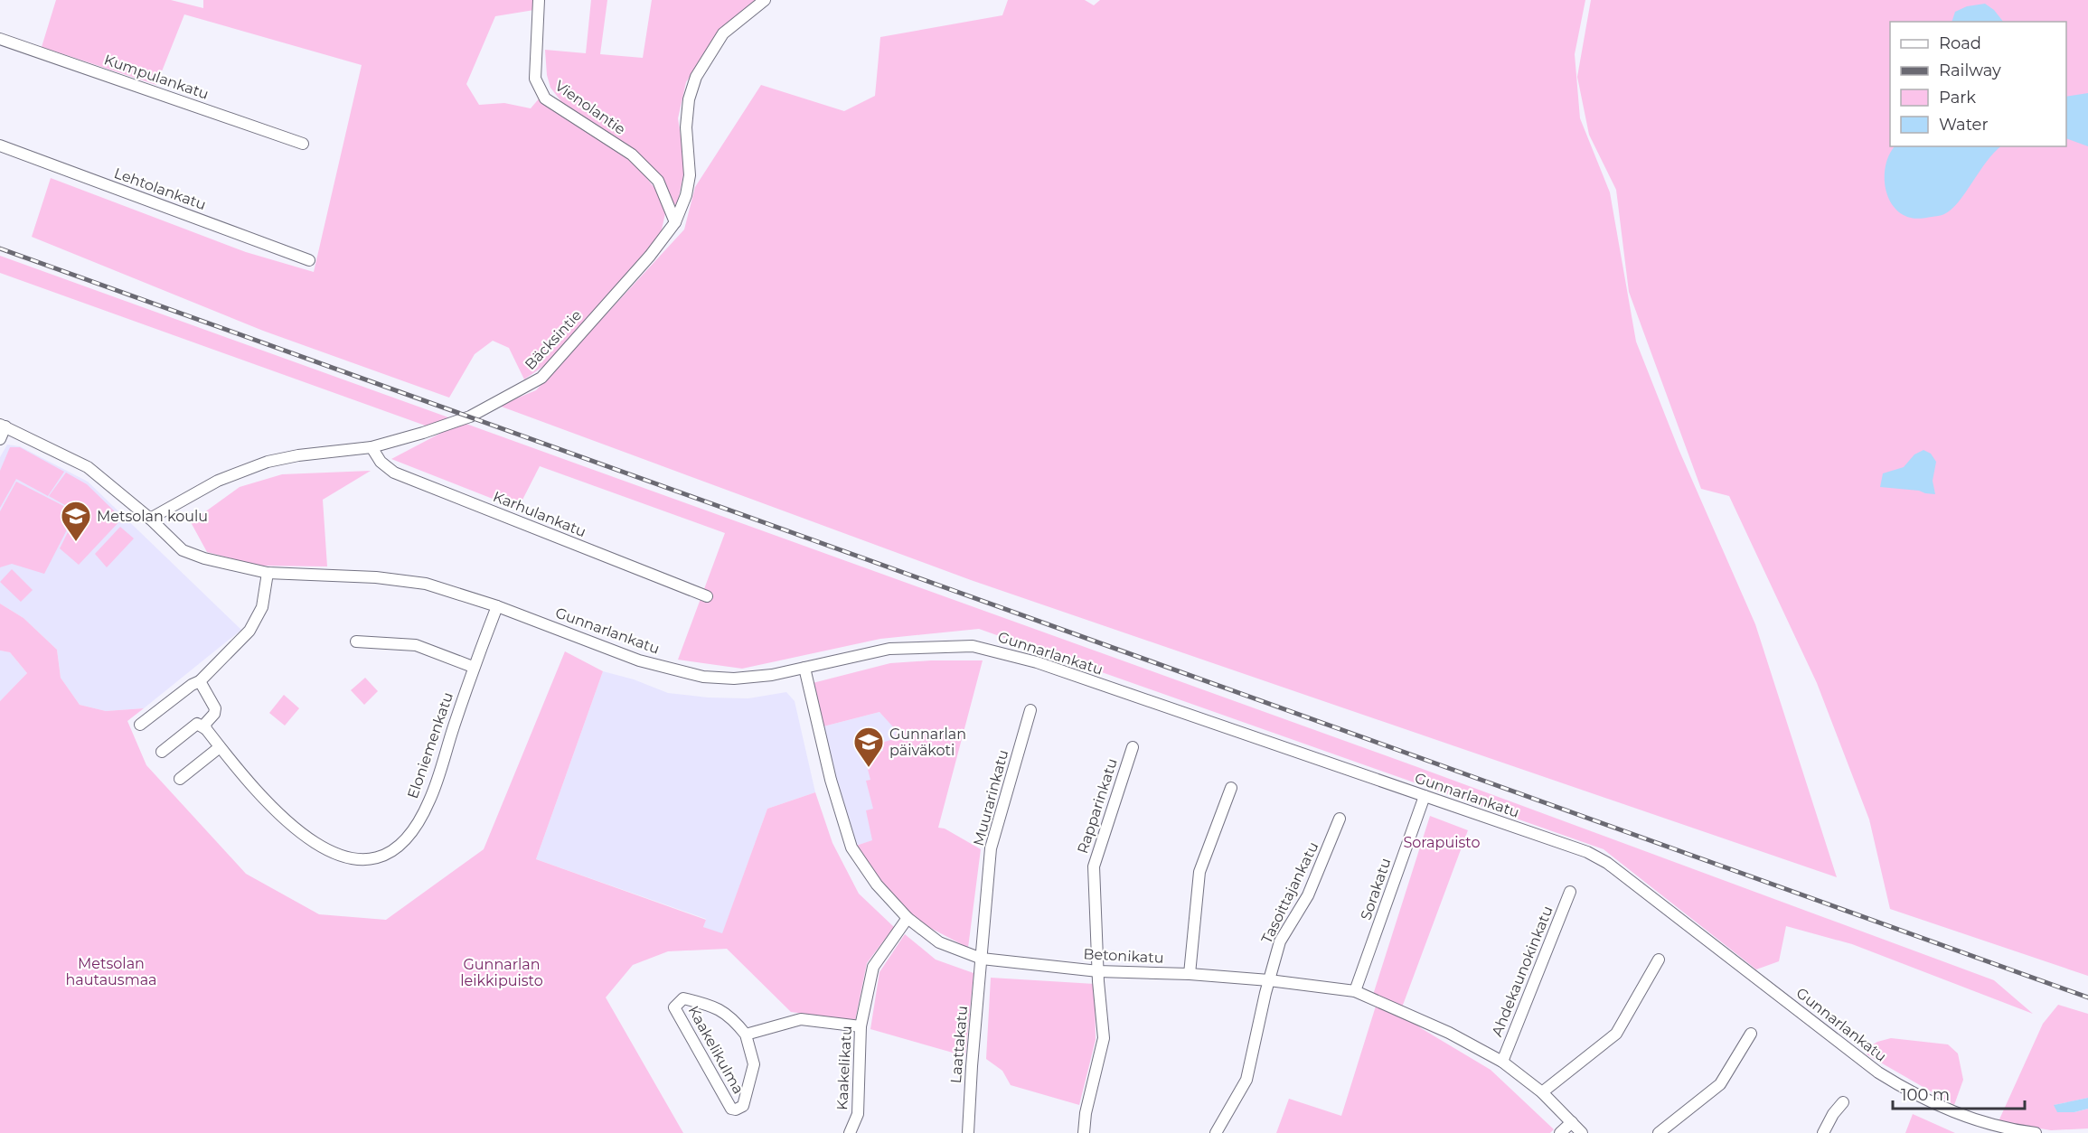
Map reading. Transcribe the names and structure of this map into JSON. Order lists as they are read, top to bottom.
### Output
{
  "streets": {
    "street": [
      "Kumpulankatu",
      "Vienolantie",
      "Lehtolankatu",
      "Bäcksintie",
      "Karhulankatu",
      "Gunnarlankatu",
      "Eloniemenkatu",
      "Muurarinkatu",
      "Rapparinkatu",
      "Sorakatu",
      "Tasoittajankatu",
      "Betonikatu",
      "Ahdekaunokinkatu",
      "Laattakatu",
      "Kaakelikulma",
      "Kaakelikatu"
    ]
  },
  "crossings": [
    ["Vienolantie", "Bäcksintie"],
    ["Bäcksintie", "Karhulankatu"],
    ["Bäcksintie", "Gunnarlankatu"],
    ["Gunnarlankatu", "Eloniemenkatu"],
    ["Gunnarlankatu", "Sorakatu"],
    ["Gunnarlankatu", "Betonikatu"],
    ["Muurarinkatu", "Betonikatu"],
    ["Muurarinkatu", "Laattakatu"],
    ["Rapparinkatu", "Betonikatu"],
    ["Sorakatu", "Betonikatu"],
    ["Tasoittajankatu", "Betonikatu"],
    ["Betonikatu", "Ahdekaunokinkatu"],
    ["Betonikatu", "Laattakatu"],
    ["Betonikatu", "Kaakelikatu"]
  ],
  "parks": ["Sorapuisto", "Metsolan hautausmaa", "Gunnarlan leikkipuisto"],
  "places": {
    "school or university": ["Metsolan koulu", "Gunnarlan päiväkoti"]
  },
  "legend": [
    "Road",
    "Railway",
    "Park",
    "Water"
  ],
  "scale_bar": "100 m"
}
